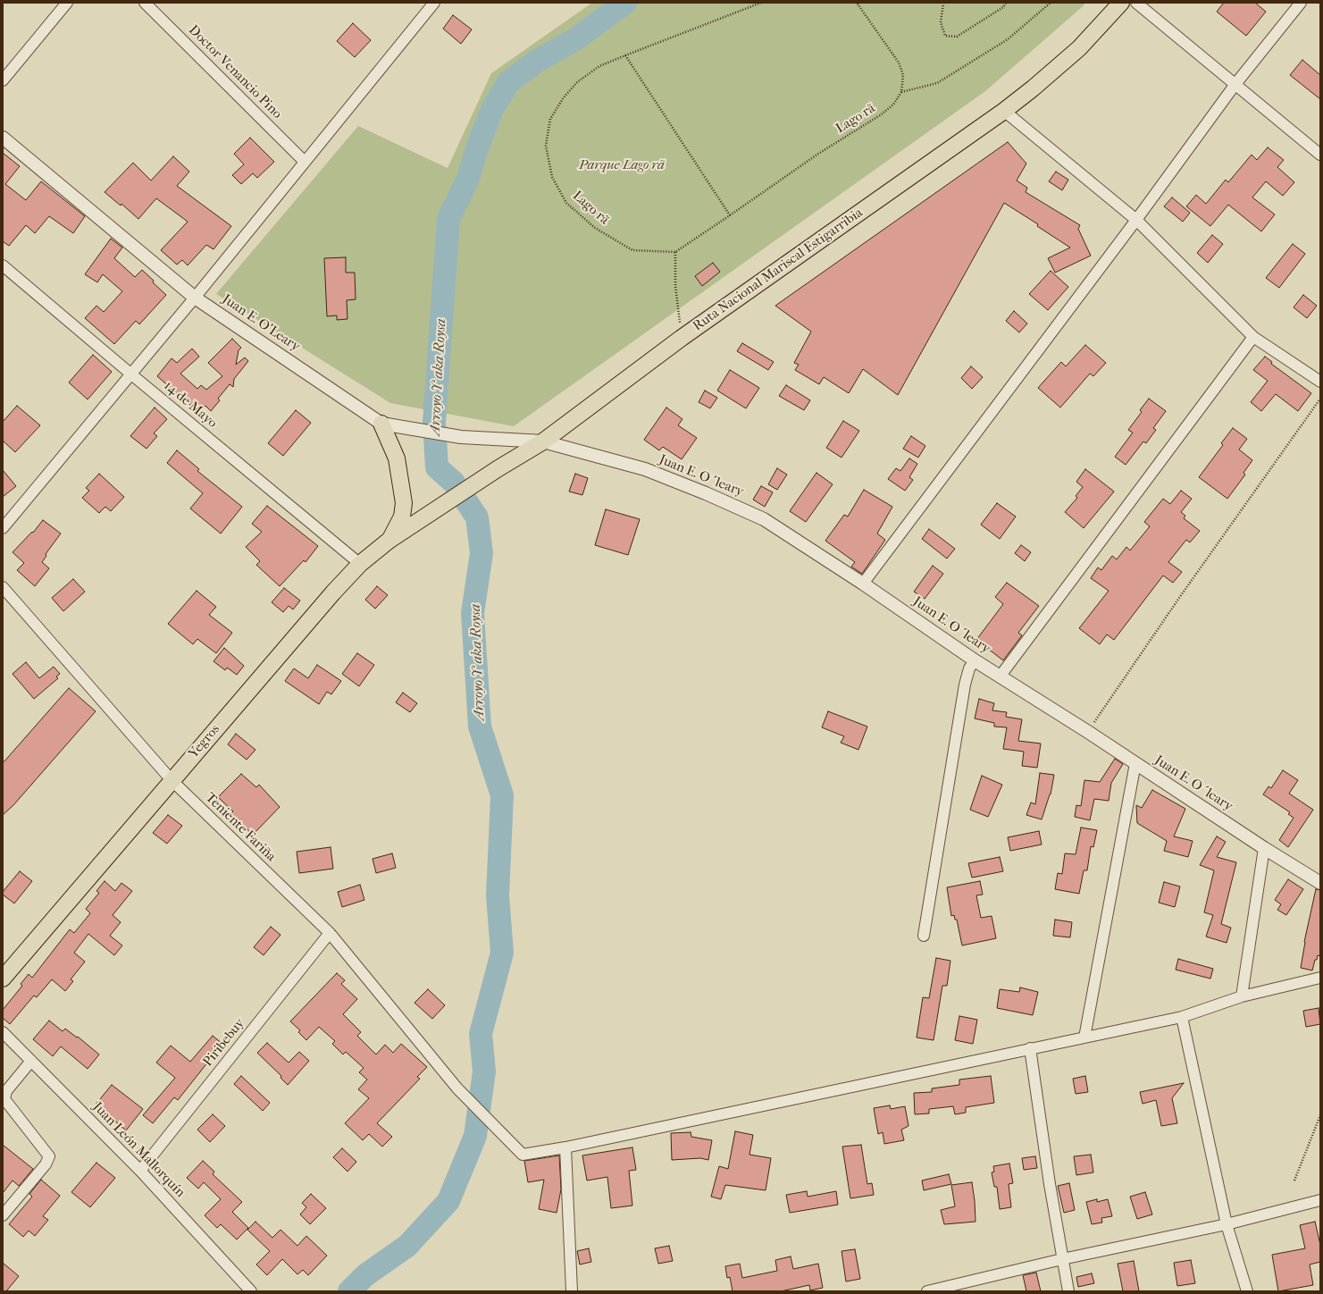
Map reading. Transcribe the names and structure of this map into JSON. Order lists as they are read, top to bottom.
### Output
{
  "streets": {
    "main road": ["Ruta Nacional Mariscal Estigarribia", "Yegros"],
    "street": [
      "Doctor Venancio Pino",
      "Juan E. O'Leary",
      "14 de Mayo",
      "Juan E. O´leary",
      "Teniente Fariña",
      "Piribebuy",
      "Juan León Mallorquín"
    ],
    "path": ["Lago rã"]
  },
  "crossings": [
    ["Ruta Nacional Mariscal Estigarribia", "Juan E. O'Leary"],
    ["Ruta Nacional Mariscal Estigarribia", "Juan E. O´leary"],
    ["Ruta Nacional Mariscal Estigarribia", "Yegros"],
    ["Juan E. O'Leary", "Juan E. O´leary"],
    ["14 de Mayo", "Yegros"],
    ["Yegros", "Teniente Fariña"],
    ["Teniente Fariña", "Piribebuy"],
    ["Piribebuy", "Juan León Mallorquín"]
  ],
  "water": ["Arroyo Y aka Roysa"],
  "parks": ["Parque Lago rã"]
}
